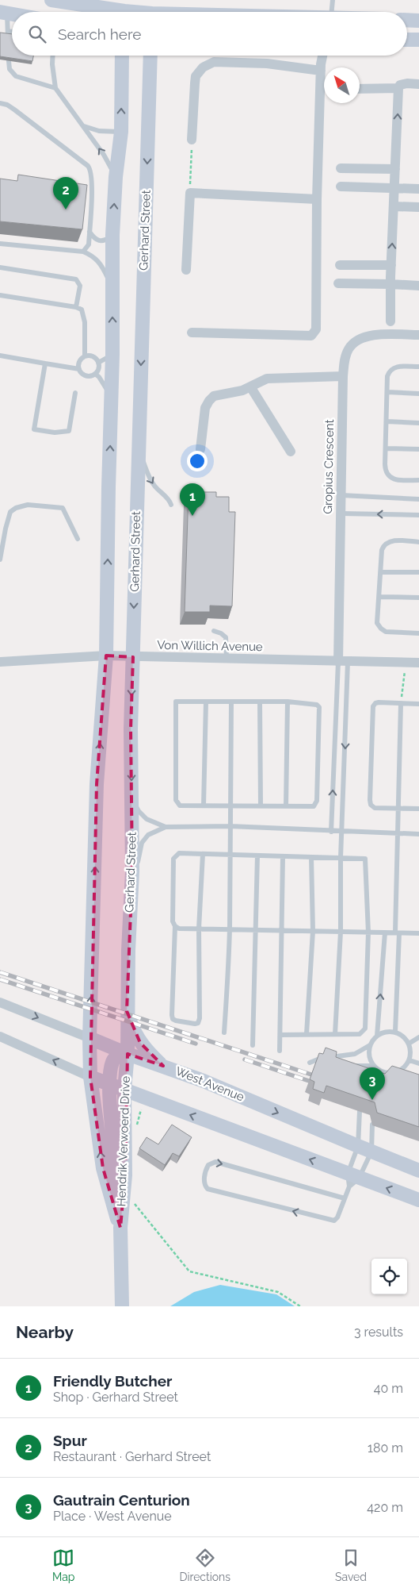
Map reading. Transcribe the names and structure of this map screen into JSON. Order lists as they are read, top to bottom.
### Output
{
  "streets": {
    "street": [
      "Gerhard Street",
      "Gropius Crescent",
      "Von Willich Avenue",
      "West Avenue",
      "Hendrik Verwoerd Drive"
    ]
  },
  "crossings": [
    ["Gerhard Street", "Von Willich Avenue"],
    ["Gerhard Street", "West Avenue"],
    ["Gerhard Street", "Hendrik Verwoerd Drive"],
    ["Gropius Crescent", "Von Willich Avenue"],
    ["West Avenue", "Hendrik Verwoerd Drive"]
  ],
  "north": "top left",
  "page": {
    "search": "Search here",
    "pins": ["2", "1", "3"],
    "heading": ["Nearby", "3 results"],
    "list": [
      {
        "mark": "1",
        "name": "Friendly Butcher",
        "note": "Shop · Gerhard Street",
        "value": "40 m"
      },
      {
        "mark": "2",
        "name": "Spur",
        "note": "Restaurant · Gerhard Street",
        "value": "180 m"
      },
      {
        "mark": "3",
        "name": "Gautrain Centurion",
        "note": "Place · West Avenue",
        "value": "420 m"
      }
    ],
    "nav": ["Map", "Directions", "Saved"]
  }
}
